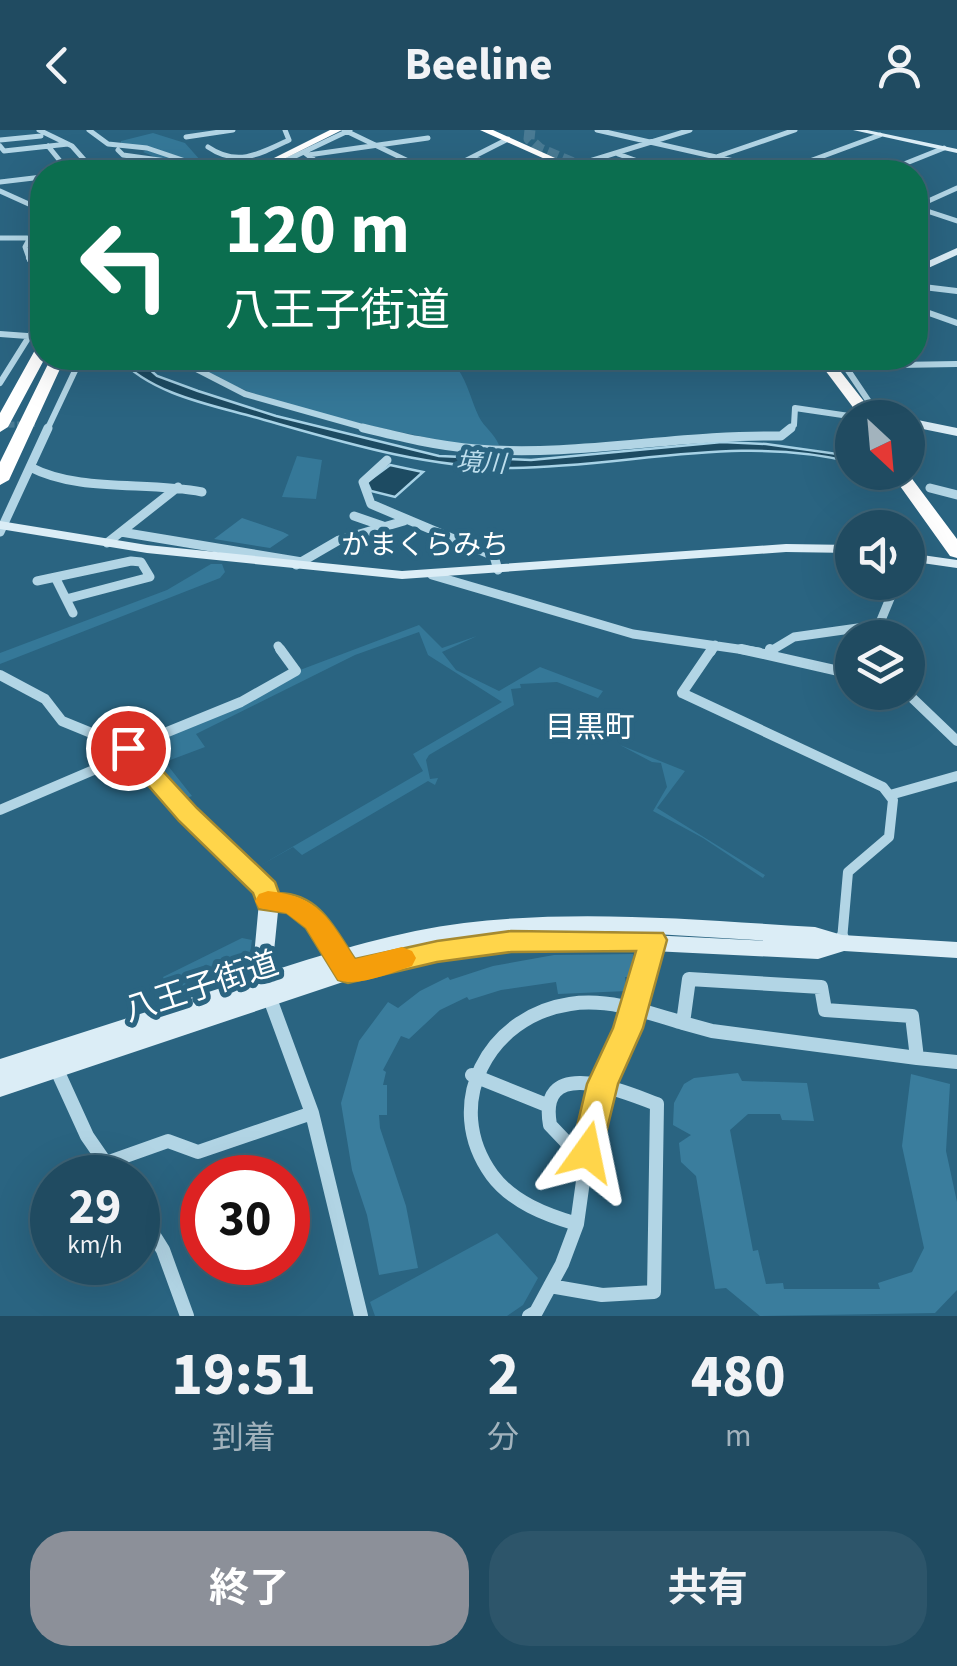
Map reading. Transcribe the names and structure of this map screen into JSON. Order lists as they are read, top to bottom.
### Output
{
  "streets": {
    "street": ["かまくらみち", "八王子街道"]
  },
  "districts": ["目黒町"],
  "water": ["境川"],
  "north": "bottom right",
  "page": {
    "header": "Beeline",
    "turn": ["120 m", "八王子街道"],
    "speed": "29 km/h",
    "limit": "30",
    "eta": [
      "19:51",
      "到着",
      "2",
      "分",
      "480",
      "m"
    ],
    "buttons": ["終了", "共有"]
  }
}
